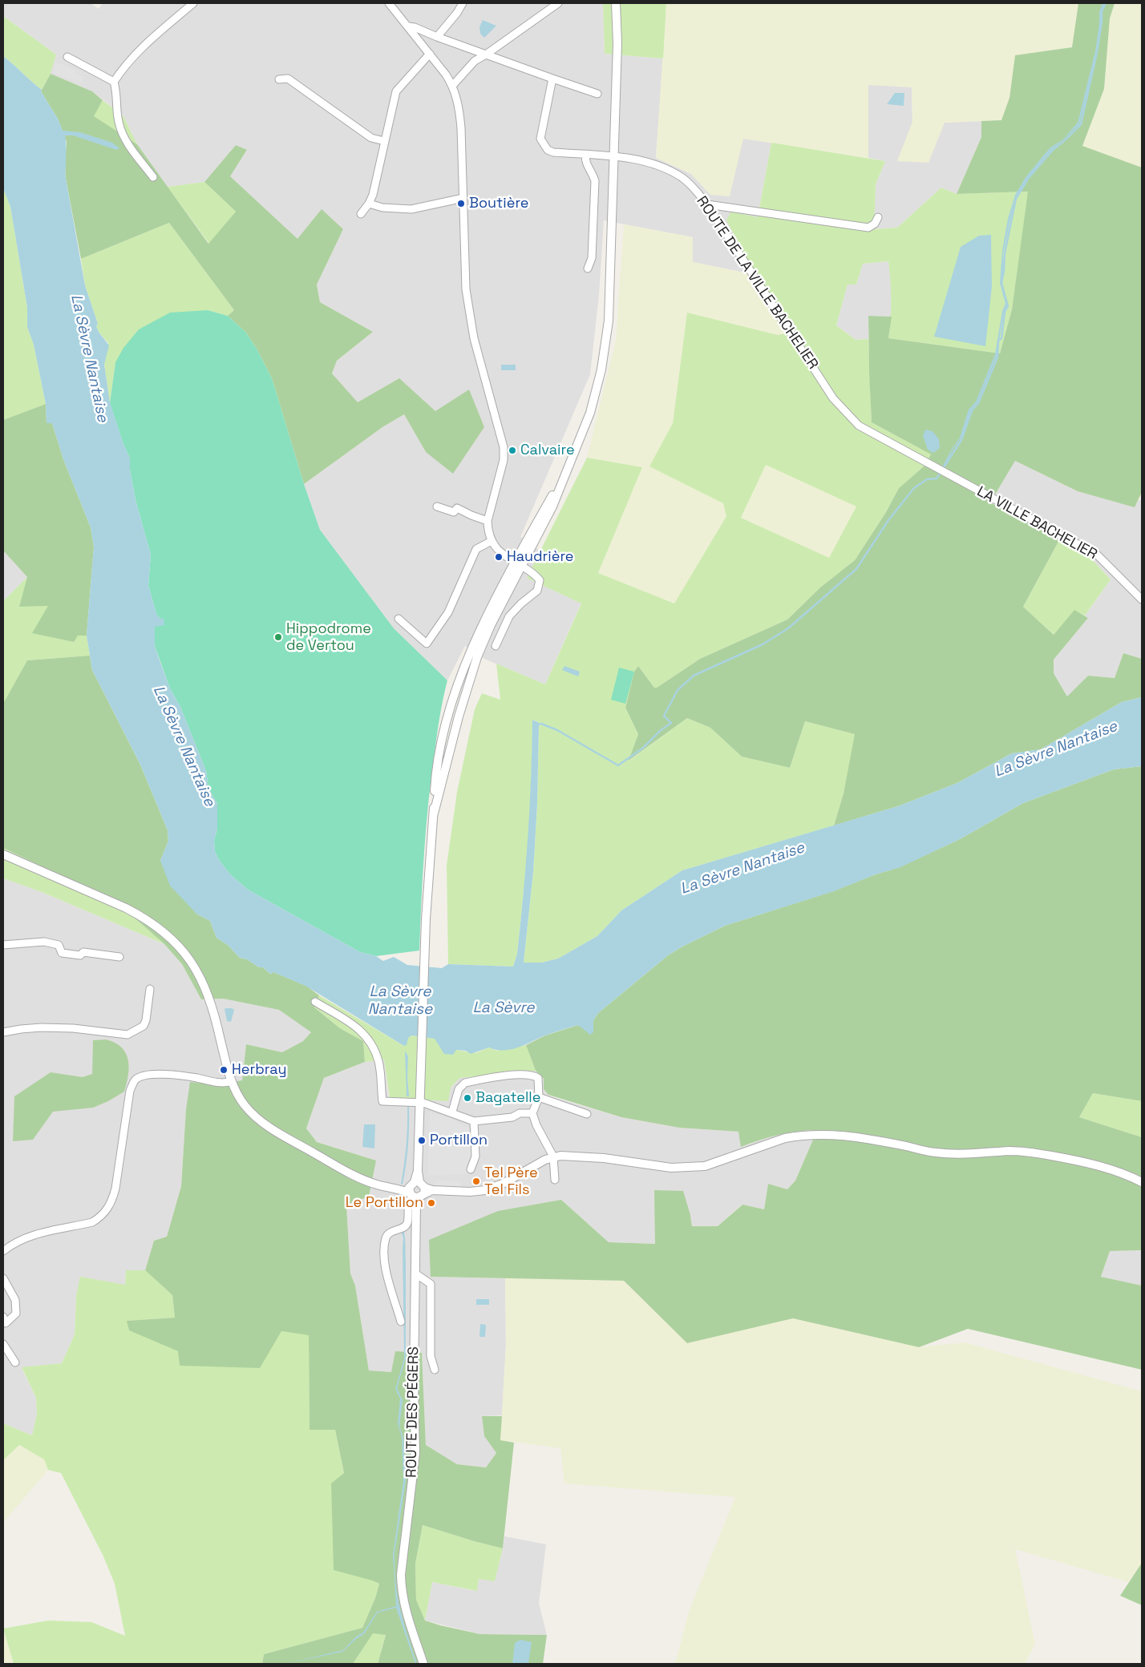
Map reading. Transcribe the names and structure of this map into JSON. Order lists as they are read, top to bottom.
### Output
{
  "streets": {
    "street": ["ROUTE DE LA VILLE BACHELIER", "LA VILLE BACHELIER", "ROUTE DES PÉGERS"]
  },
  "crossings": [
    ["ROUTE DE LA VILLE BACHELIER", "LA VILLE BACHELIER"]
  ],
  "water": ["La Sèvre Nantaise", "La Sèvre"],
  "places": [
    "Boutière",
    "Calvaire",
    "Haudrière",
    "Hippodrome de Vertou",
    "Herbray",
    "Bagatelle",
    "Portillon",
    "Tel Père Tel Fils",
    "Le Portillon"
  ]
}
